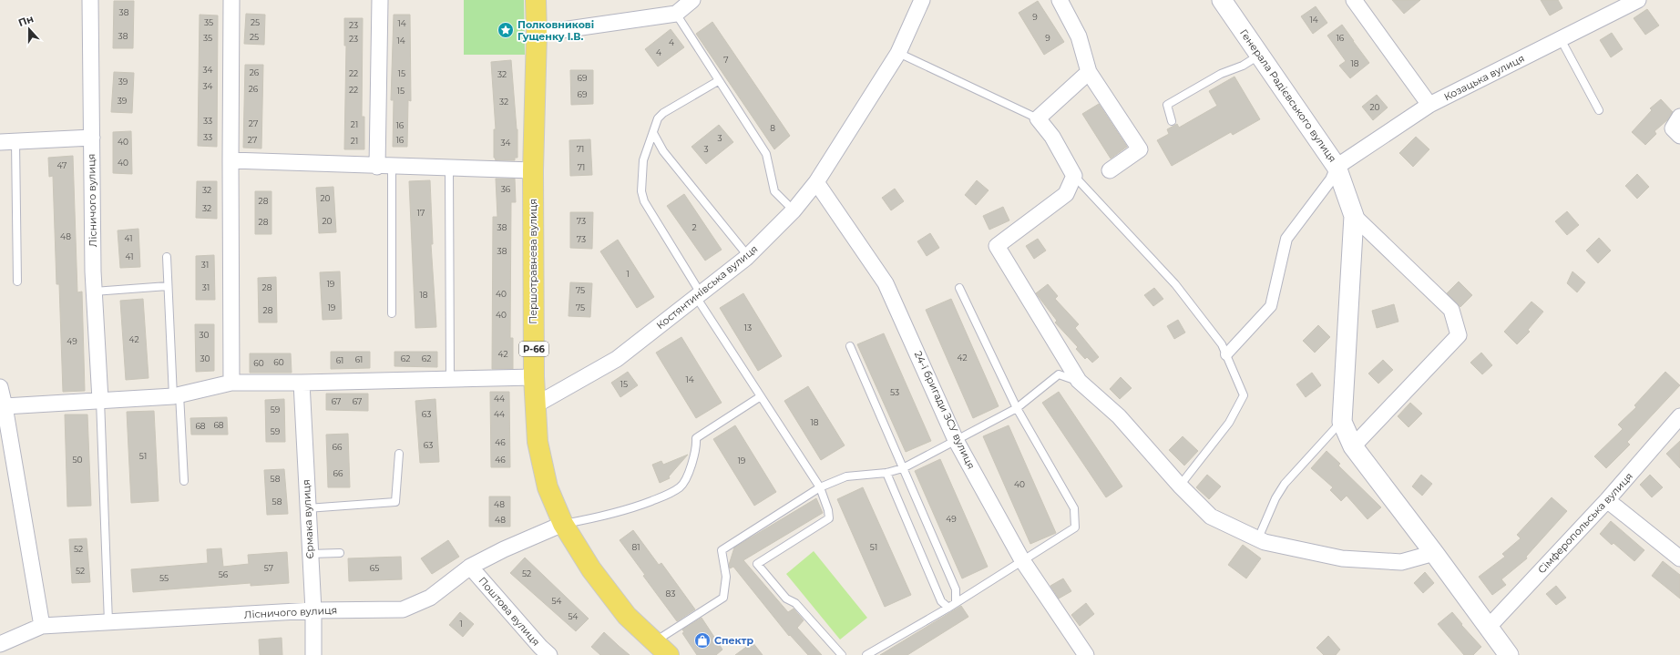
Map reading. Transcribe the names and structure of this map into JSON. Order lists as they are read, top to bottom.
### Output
{
  "streets": {
    "main road": ["Першотравнева вулиця", "Р-66"],
    "street": [
      "Козацька вулиця",
      "Генерала Радієвського вулиця",
      "Лісничого вулиця",
      "Костянтинівська вулиця",
      "24-ї бригади ЗСУ вулиця",
      "Єрмака вулиця",
      "Сімферопольська вулиця",
      "Поштова вулиця"
    ]
  },
  "crossings": [
    ["Козацька вулиця", "Генерала Радієвського вулиця"],
    ["Генерала Радієвського вулиця", "Сімферопольська вулиця"],
    ["Лісничого вулиця", "Першотравнева вулиця"],
    ["Лісничого вулиця", "Єрмака вулиця"],
    ["Лісничого вулиця", "Поштова вулиця"],
    ["Першотравнева вулиця", "Костянтинівська вулиця"],
    ["Костянтинівська вулиця", "24-ї бригади ЗСУ вулиця"]
  ],
  "places": {
    "place": ["Полковникові Гущенку І.В."],
    "shop": ["Спектр"]
  },
  "house_numbers": [
    "38",
    "9",
    "14",
    "35",
    "25",
    "14",
    "23",
    "38",
    "25",
    "35",
    "9",
    "16",
    "23",
    "14",
    "4",
    "4",
    "7",
    "18",
    "34",
    "26",
    "22",
    "15",
    "32",
    "69",
    "39",
    "34",
    "26",
    "22",
    "15",
    "69",
    "39",
    "32",
    "20",
    "33",
    "27",
    "21",
    "16",
    "8",
    "33",
    "3",
    "27",
    "16",
    "21",
    "40",
    "34",
    "71",
    "3",
    "40",
    "47",
    "71",
    "36",
    "32",
    "20",
    "28",
    "32",
    "17",
    "20",
    "73",
    "28",
    "38",
    "2",
    "48",
    "41",
    "73",
    "38",
    "41",
    "31",
    "1",
    "19",
    "31",
    "28",
    "75",
    "40",
    "18",
    "19",
    "75",
    "28",
    "40",
    "13",
    "30",
    "42",
    "49",
    "42",
    "42",
    "30",
    "62",
    "62",
    "61",
    "61",
    "60",
    "60",
    "14",
    "15",
    "53",
    "44",
    "67",
    "67",
    "59",
    "63",
    "44",
    "18",
    "68",
    "68",
    "59",
    "46",
    "63",
    "66",
    "51",
    "50",
    "46",
    "19",
    "66",
    "58",
    "40",
    "58",
    "48",
    "49",
    "48",
    "81",
    "51",
    "52",
    "57",
    "65",
    "52",
    "52",
    "56",
    "55",
    "83",
    "54",
    "54",
    "1"
  ],
  "north": "top"
}
